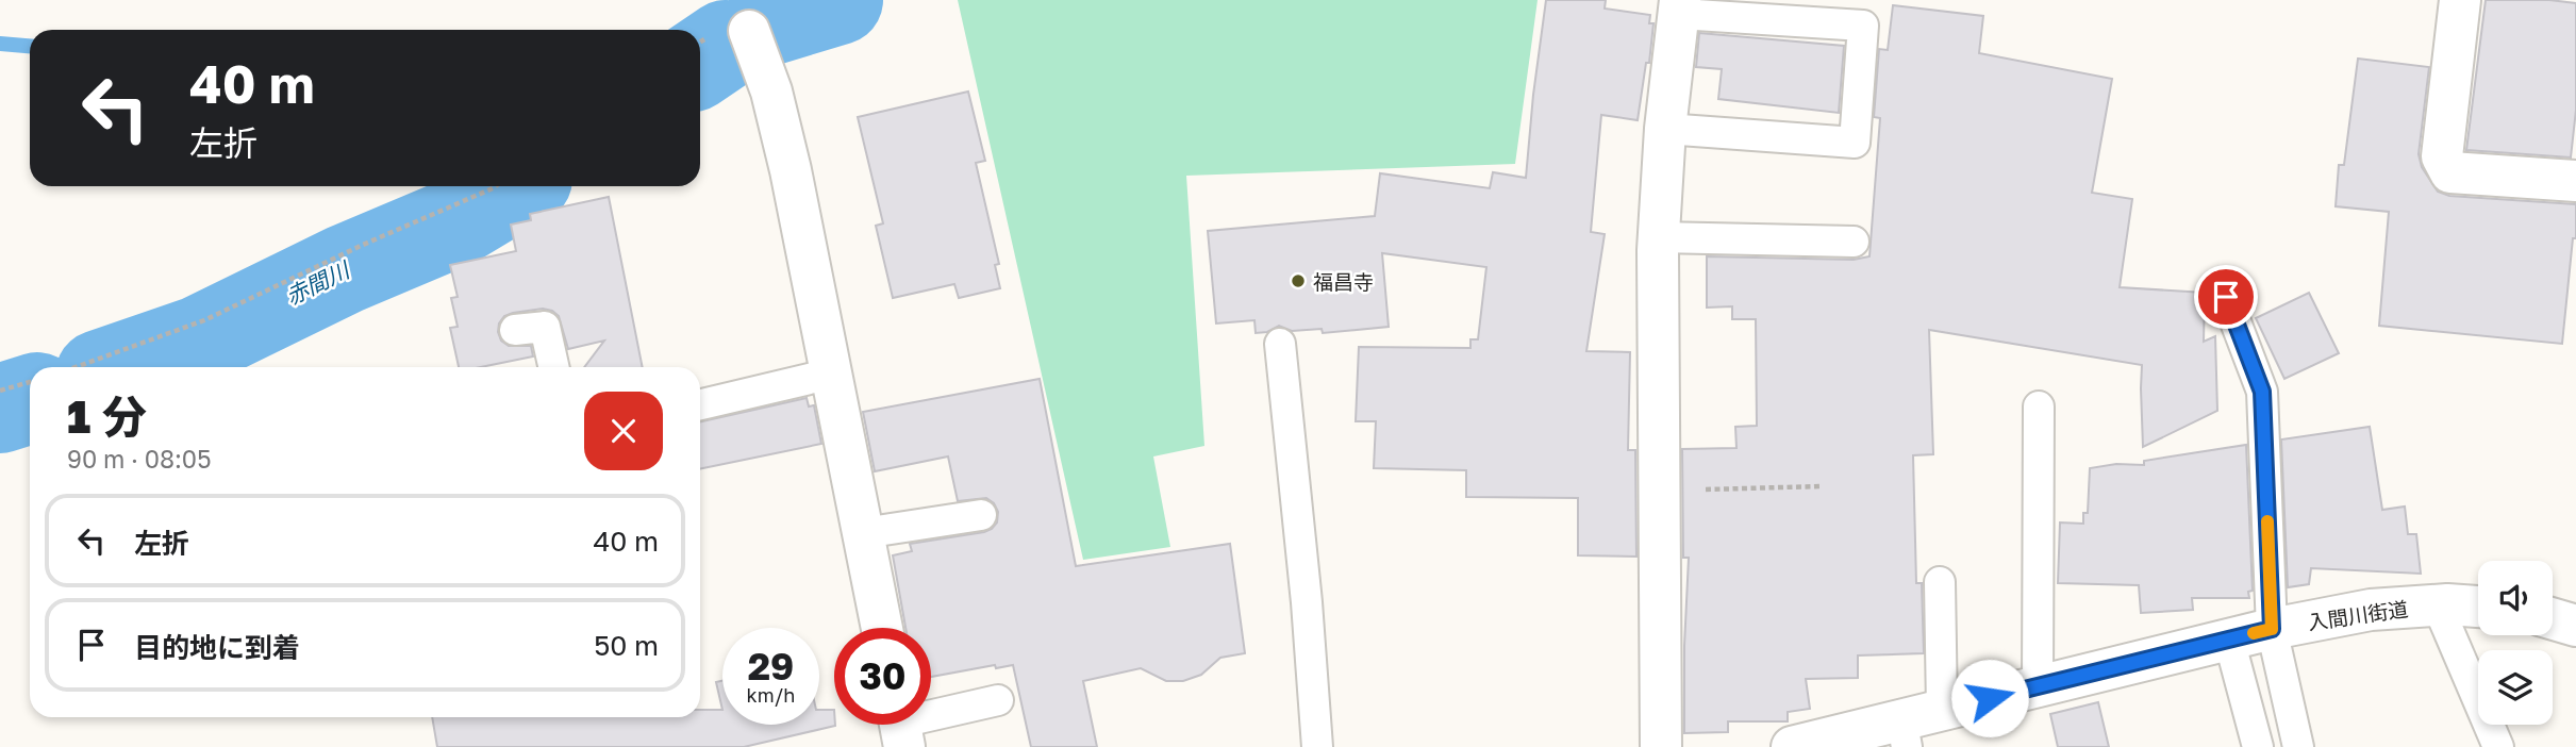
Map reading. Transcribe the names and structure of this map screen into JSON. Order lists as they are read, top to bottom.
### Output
{
  "streets": {
    "street": ["入間川街道"]
  },
  "water": ["赤間川"],
  "places": ["福昌寺"],
  "page": {
    "turn": ["40 m", "左折"],
    "heading": ["1 分", "90 m · 08:05"],
    "list": [
      {
        "name": "左折",
        "value": "40 m"
      },
      {
        "name": "目的地に到着",
        "value": "50 m"
      }
    ],
    "speed": "29 km/h",
    "limit": "30"
  }
}
